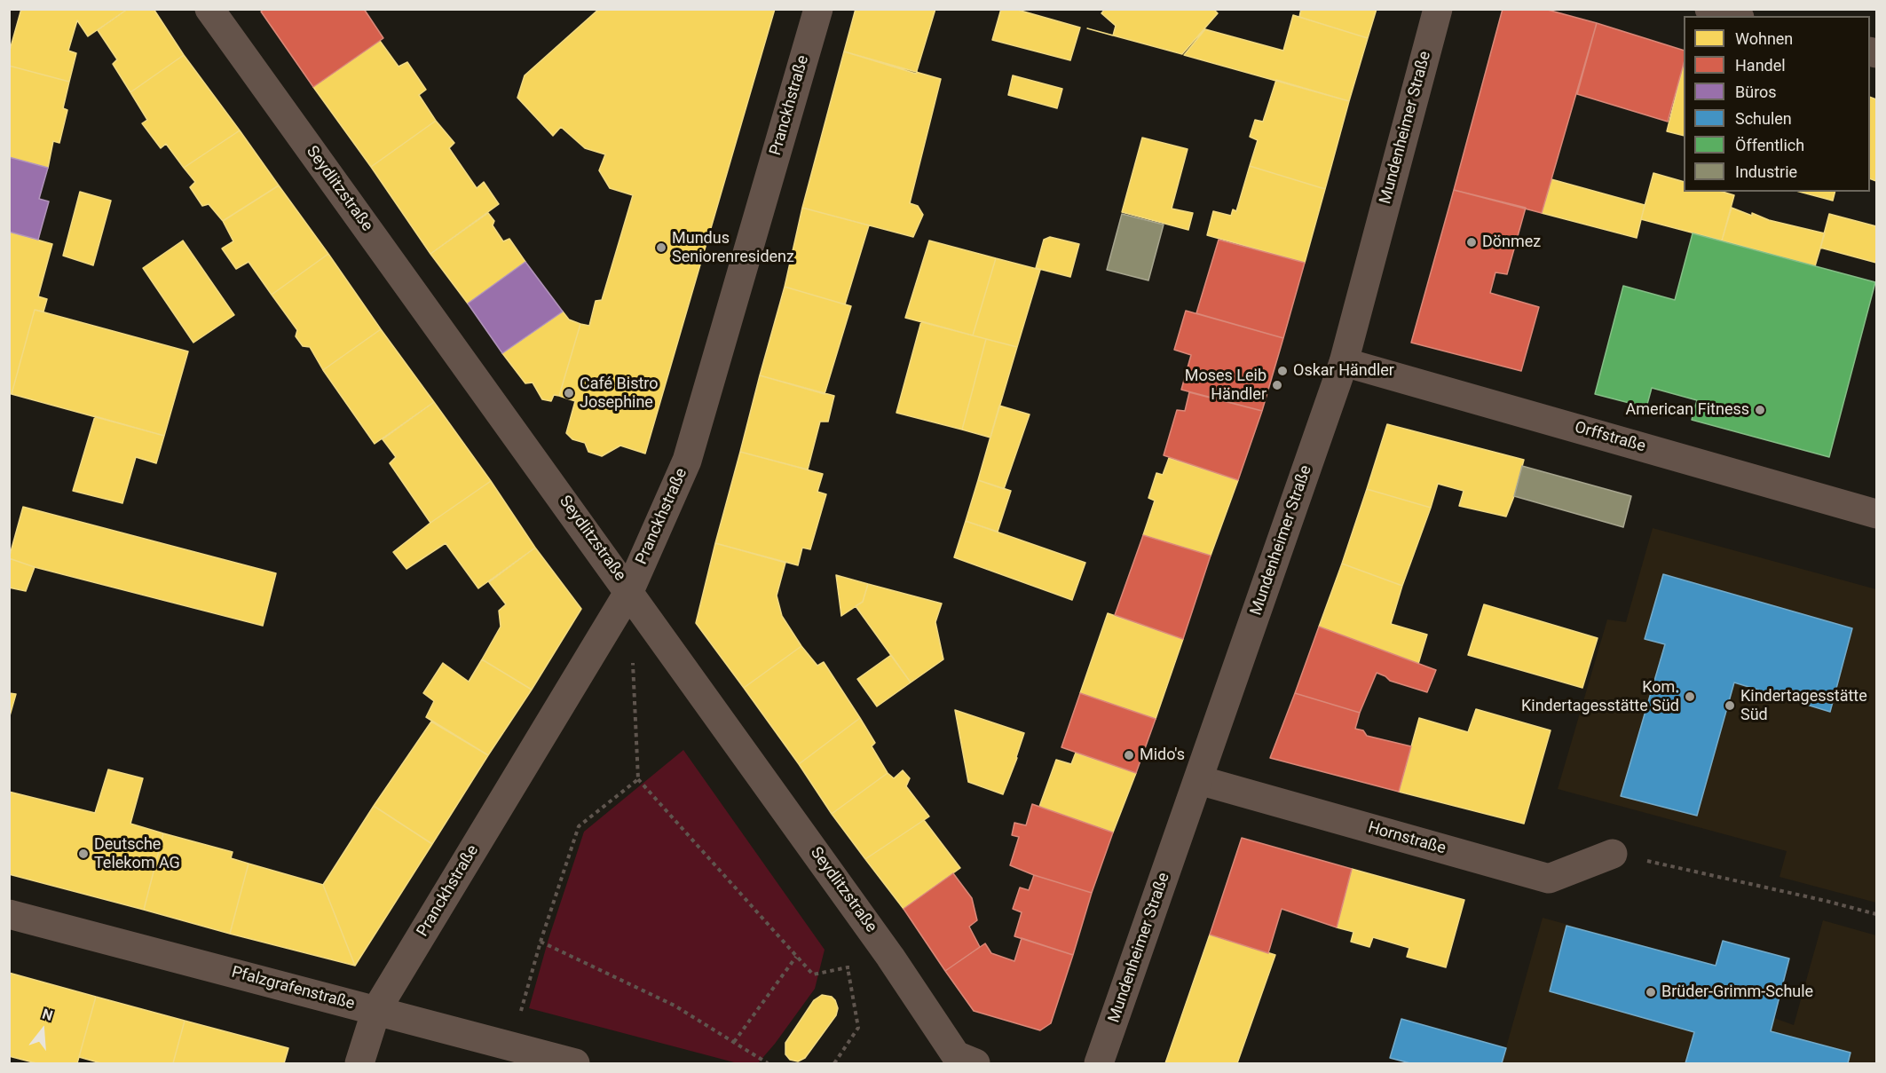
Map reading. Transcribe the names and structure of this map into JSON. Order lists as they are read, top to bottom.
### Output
{
  "streets": {
    "street": [
      "Pranckhstraße",
      "Mundenheimer Straße",
      "Seydlitzstraße",
      "Orffstraße",
      "Hornstraße",
      "Pfalzgrafenstraße"
    ]
  },
  "crossings": [
    ["Pranckhstraße", "Seydlitzstraße"],
    ["Pranckhstraße", "Pfalzgrafenstraße"],
    ["Mundenheimer Straße", "Orffstraße"],
    ["Mundenheimer Straße", "Hornstraße"]
  ],
  "places": [
    "Dönmez",
    "Mundus Seniorenresidenz",
    "Oskar Händler",
    "Moses Leib Händler",
    "Café Bistro Josephine",
    "American Fitness",
    "Kom. Kindertagesstätte Süd",
    "Kindertagesstätte Süd",
    "Mido's",
    "Deutsche Telekom AG",
    "Brüder-Grimm-Schule"
  ],
  "legend": [
    "Wohnen",
    "Handel",
    "Büros",
    "Schulen",
    "Öffentlich",
    "Industrie"
  ],
  "north": "top"
}
